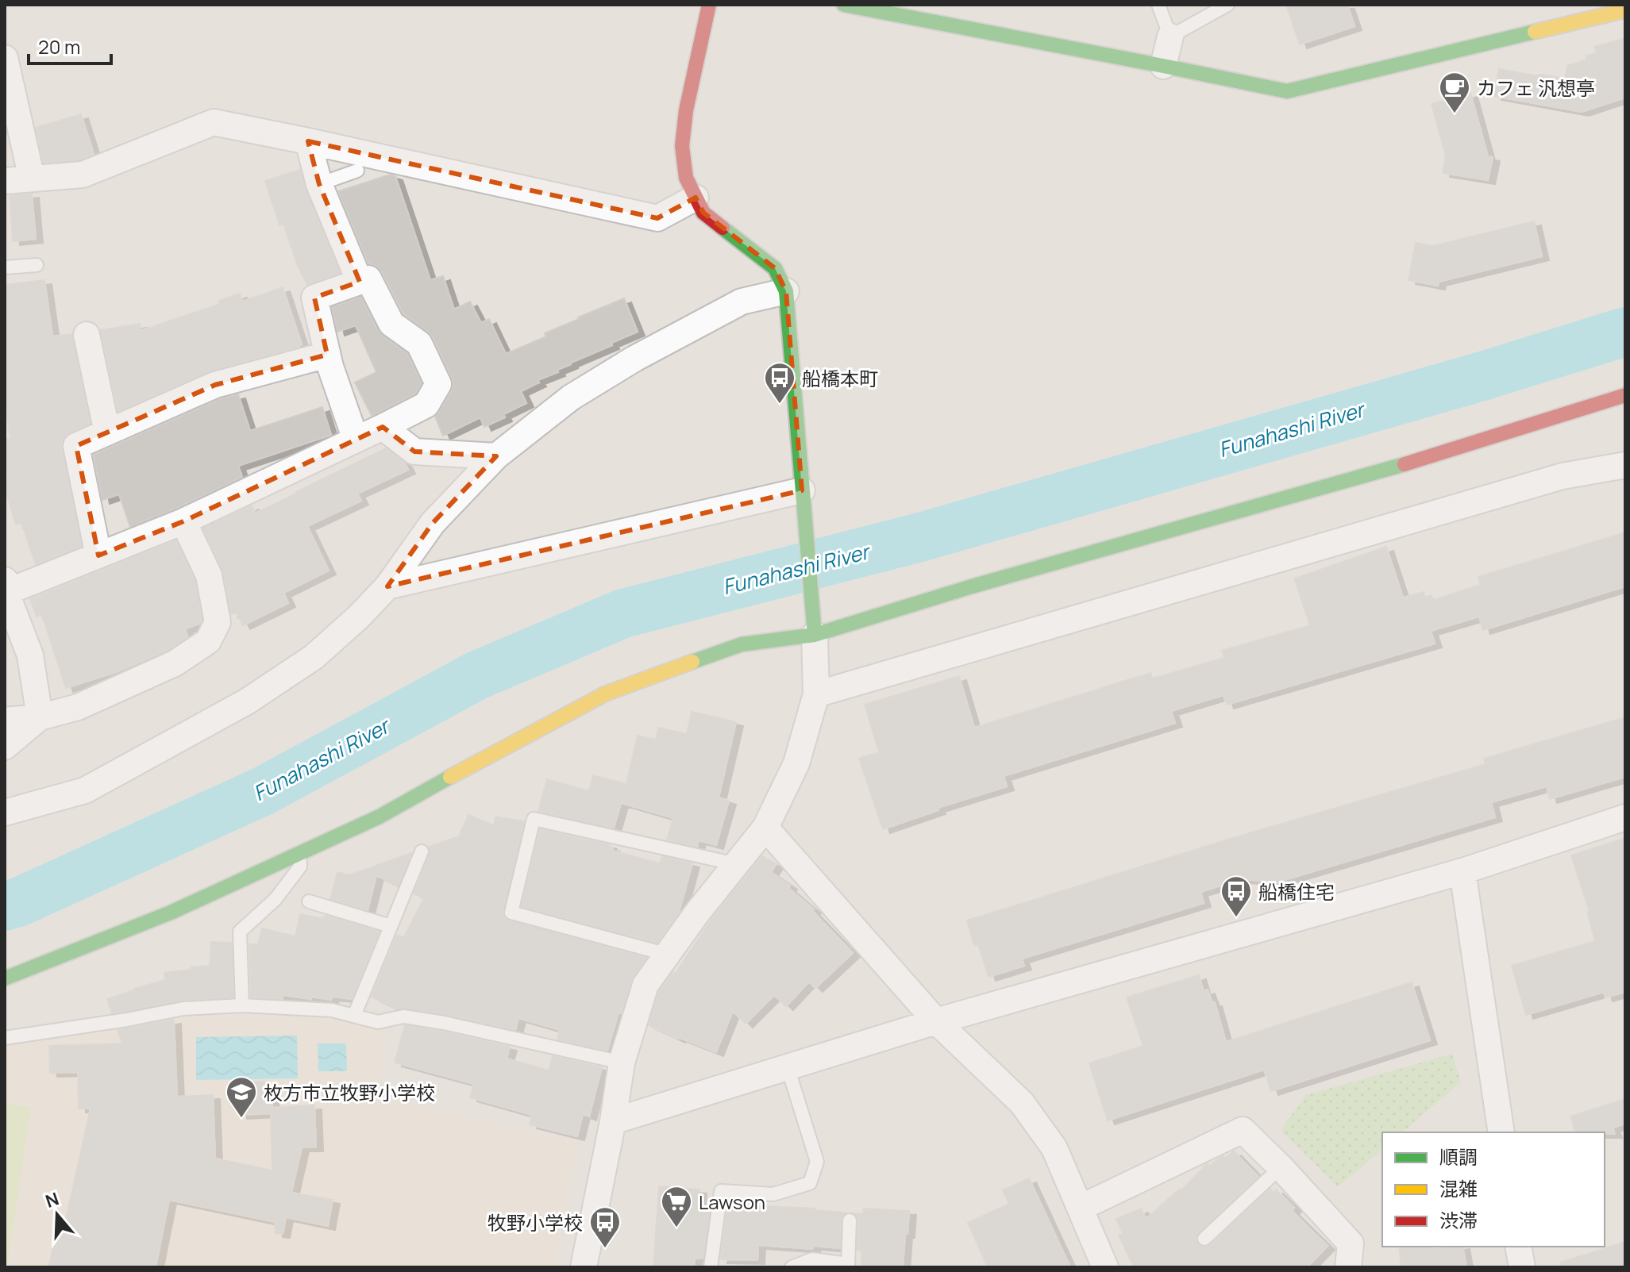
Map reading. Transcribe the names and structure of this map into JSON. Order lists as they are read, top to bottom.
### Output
{
  "water": ["Funahashi River"],
  "places": {
    "cafe": ["カフェ 汎想亭"],
    "bus stop": ["船橋本町", "船橋住宅", "牧野小学校"],
    "school or university": ["枚方市立牧野小学校"],
    "supermarket": ["Lawson"]
  },
  "legend": ["順調", "混雑", "渋滞"],
  "scale_bar": "20 m",
  "north": "top"
}
